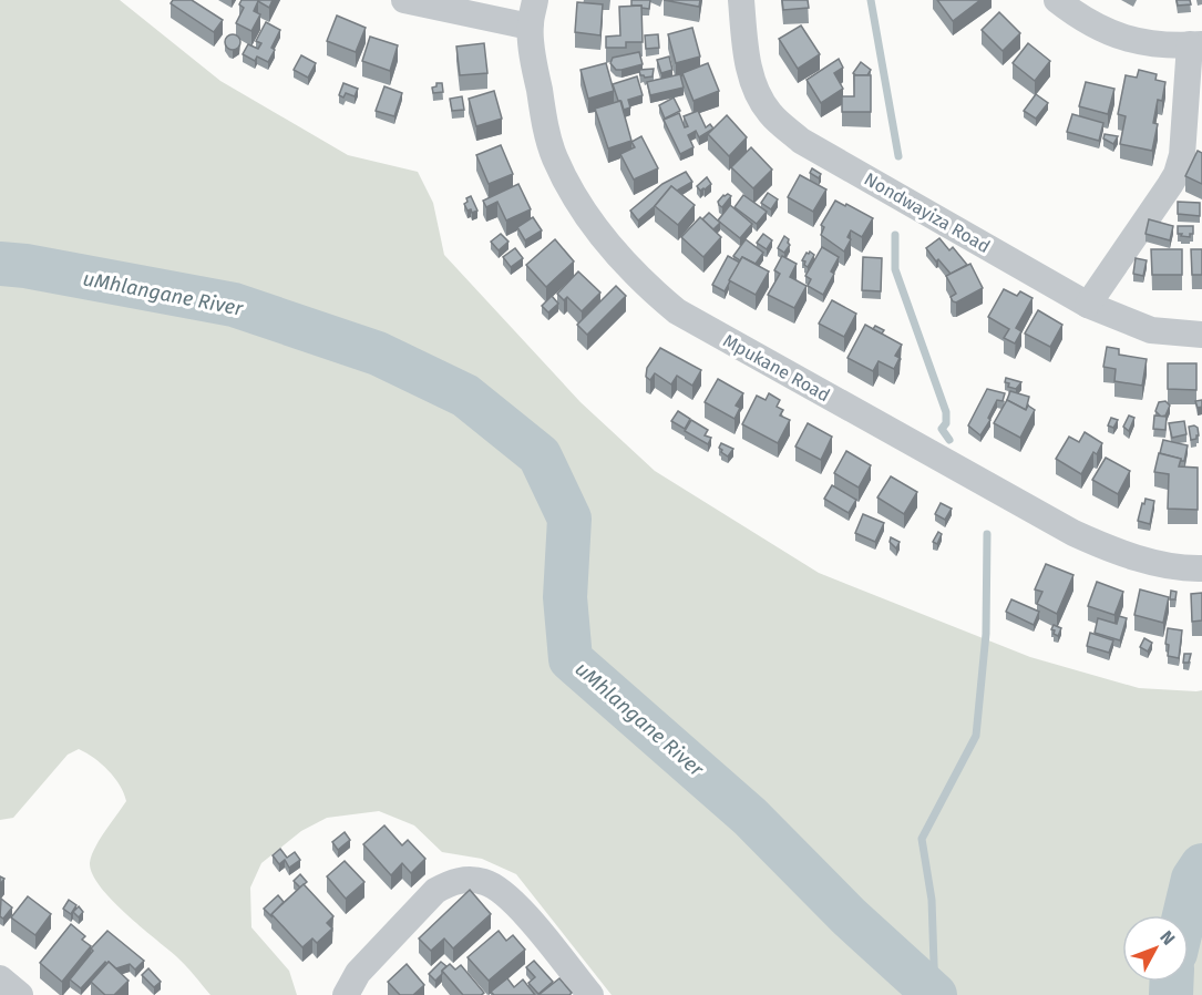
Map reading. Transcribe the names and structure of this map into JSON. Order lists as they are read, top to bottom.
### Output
{
  "streets": {
    "street": ["Nondwayiza Road", "Mpukane Road"]
  },
  "water": ["uMhlangane River"],
  "north": "top right"
}
